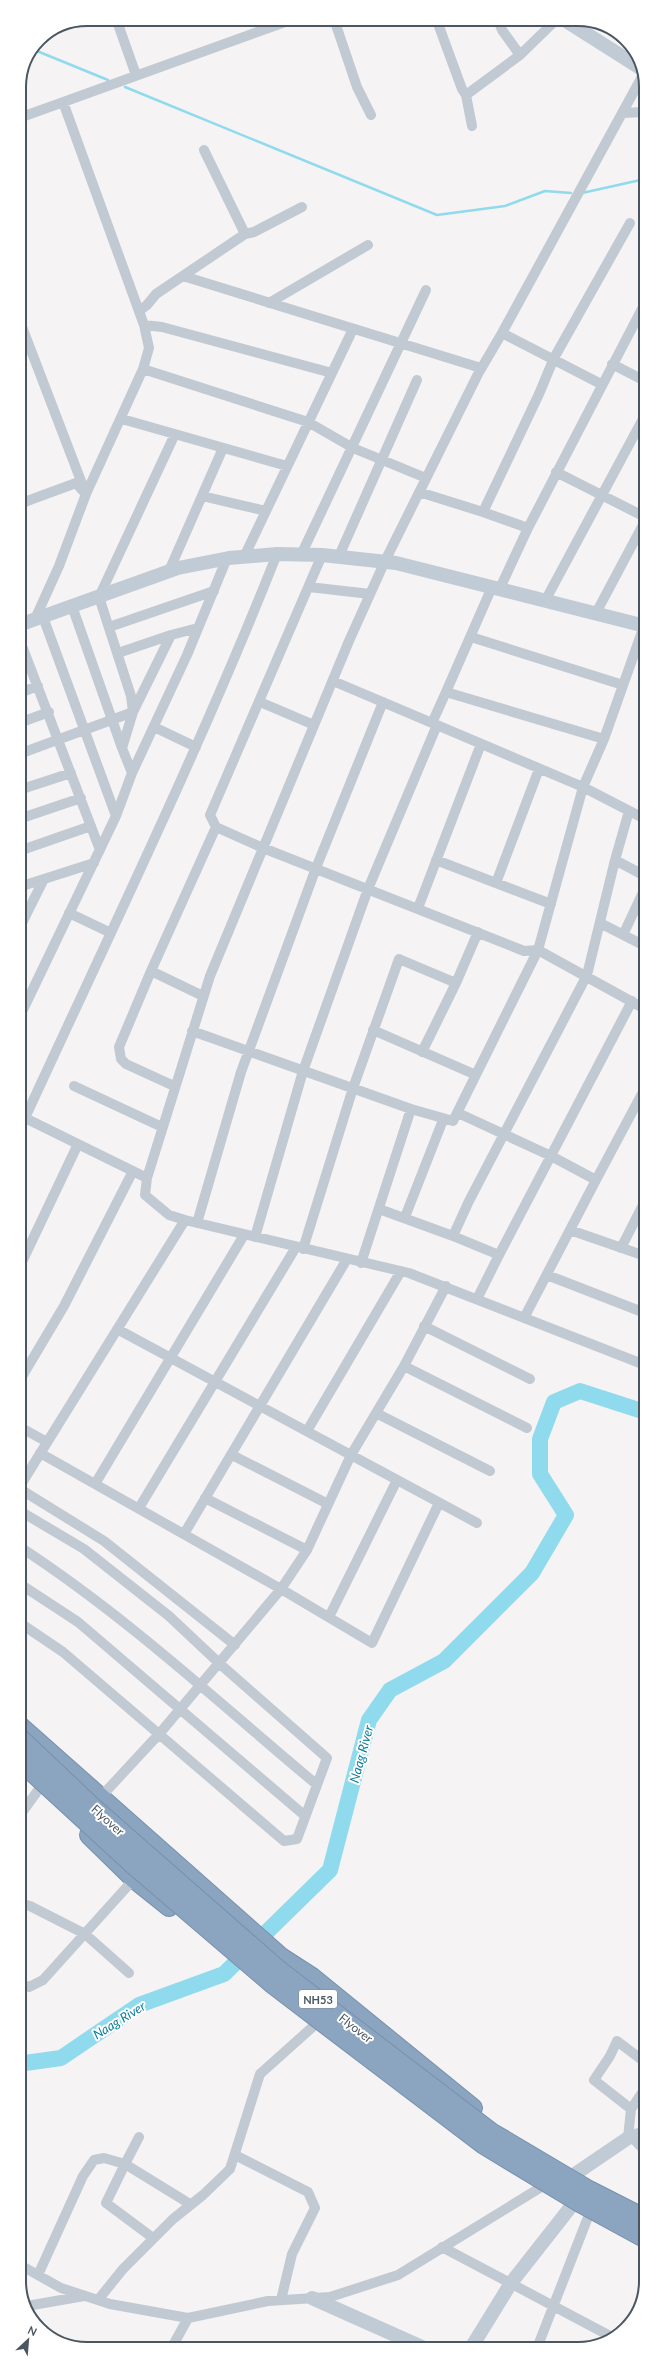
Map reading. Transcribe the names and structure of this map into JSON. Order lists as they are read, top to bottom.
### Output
{
  "streets": {
    "highway": ["Flyover", "NH53"]
  },
  "water": ["Naag River"],
  "north": "top right"
}
